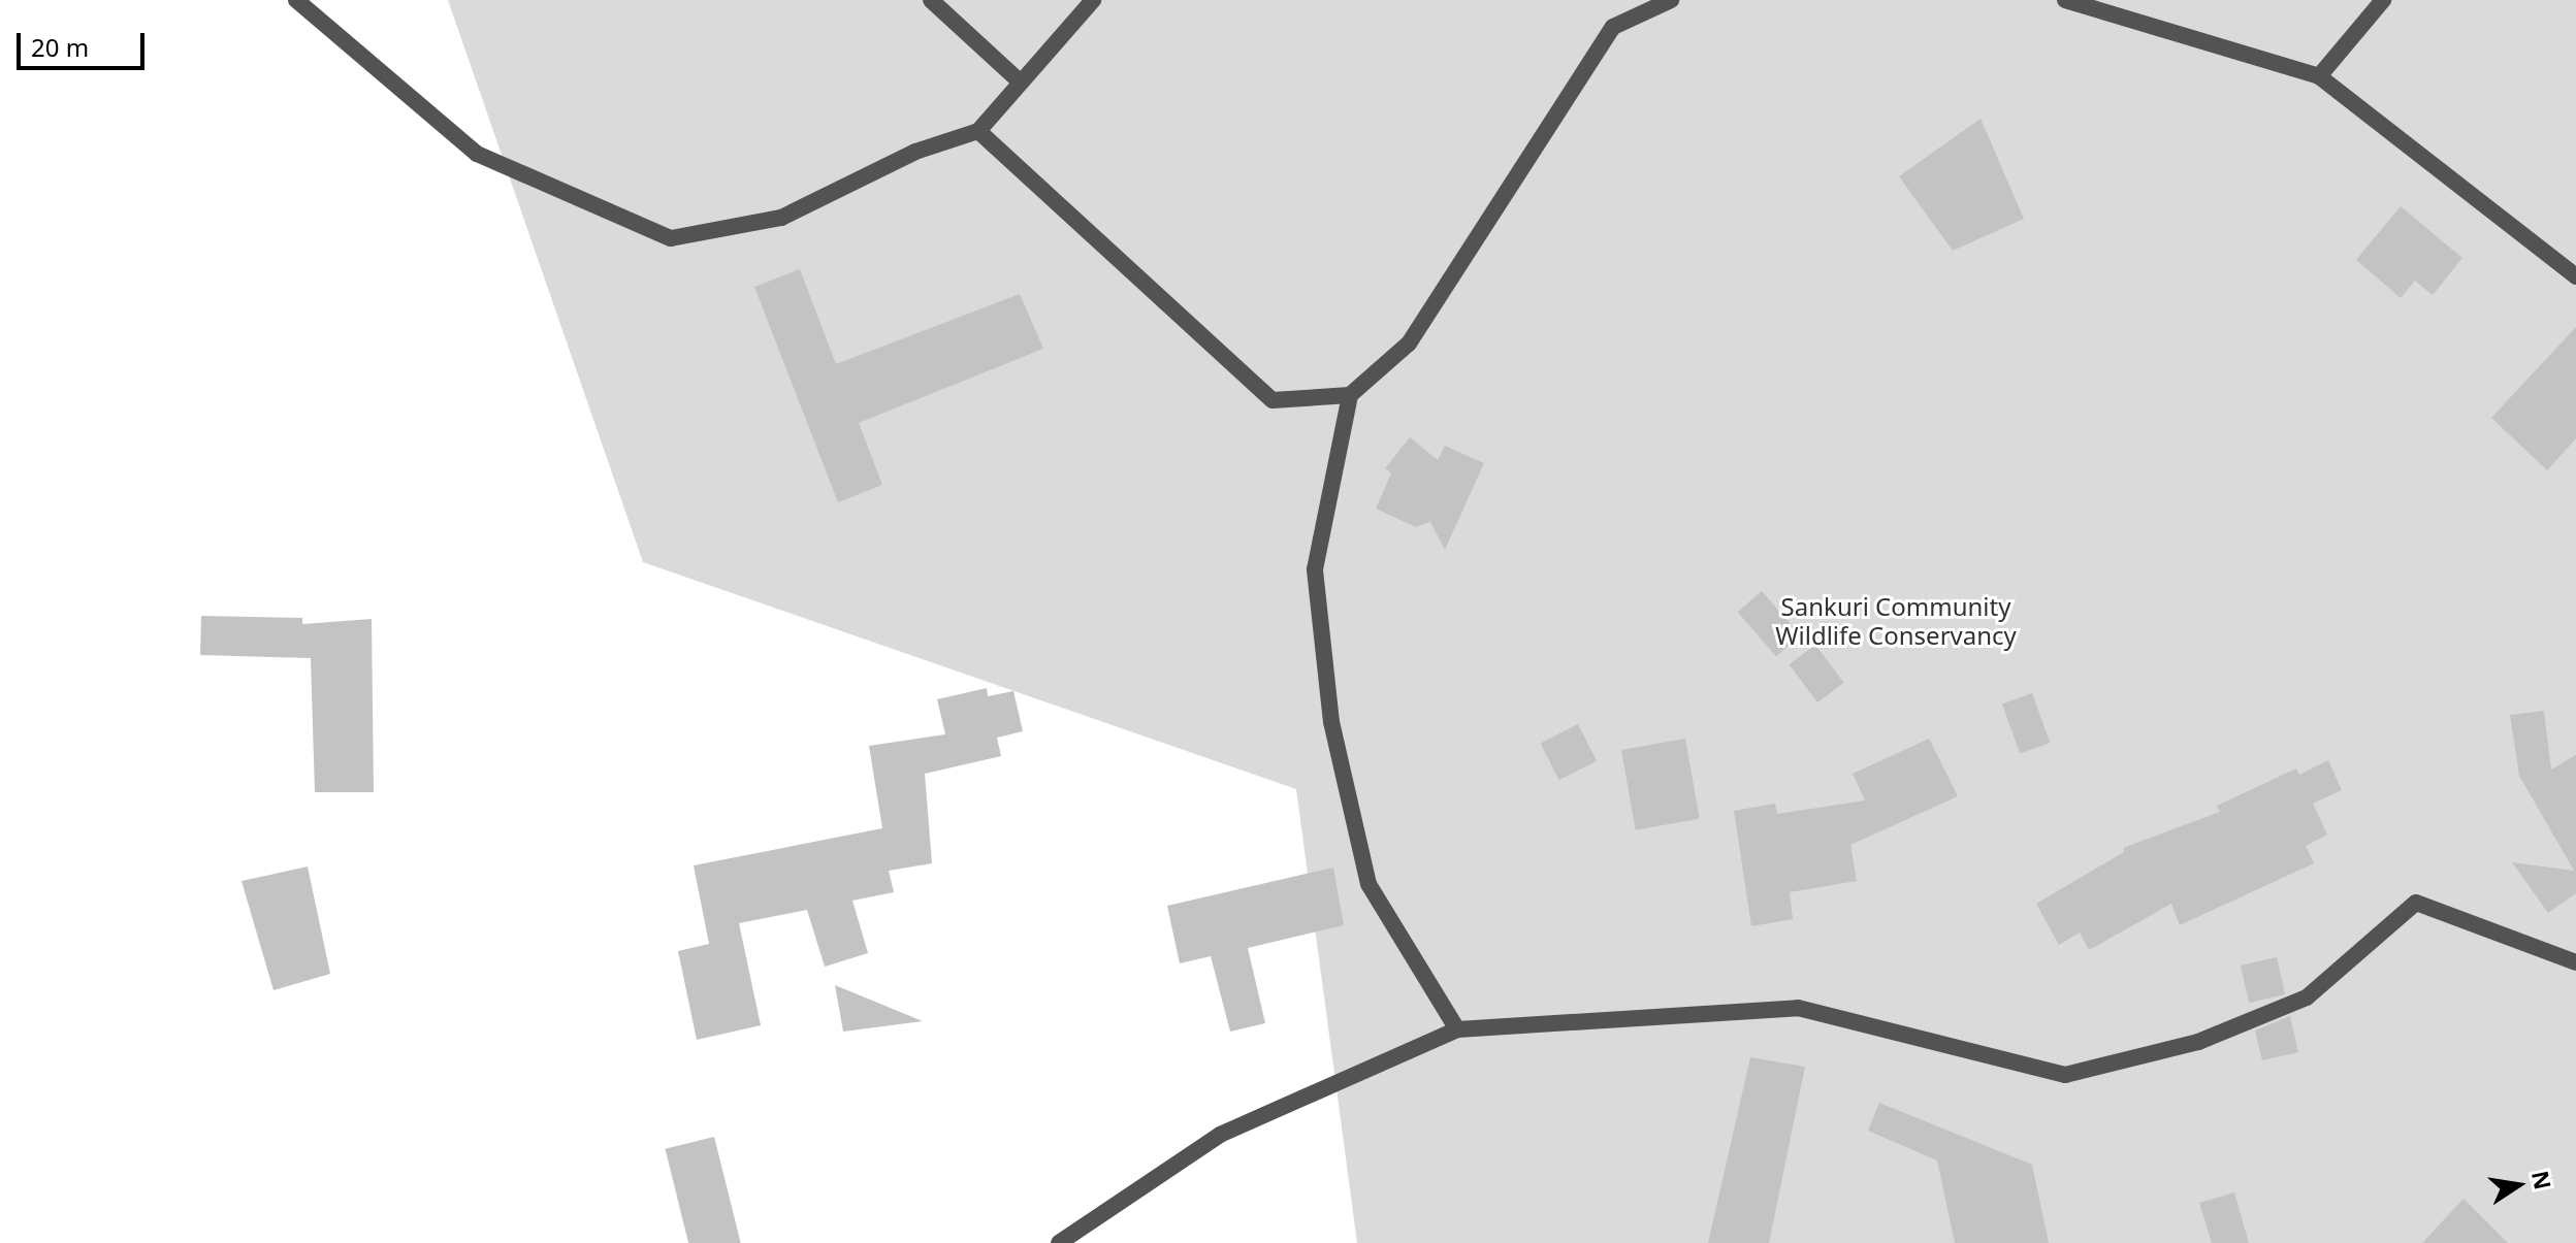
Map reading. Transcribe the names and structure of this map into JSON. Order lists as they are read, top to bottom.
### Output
{
  "parks": ["Sankuri Community Wildlife Conservancy"],
  "scale_bar": "20 m",
  "north": "right"
}
